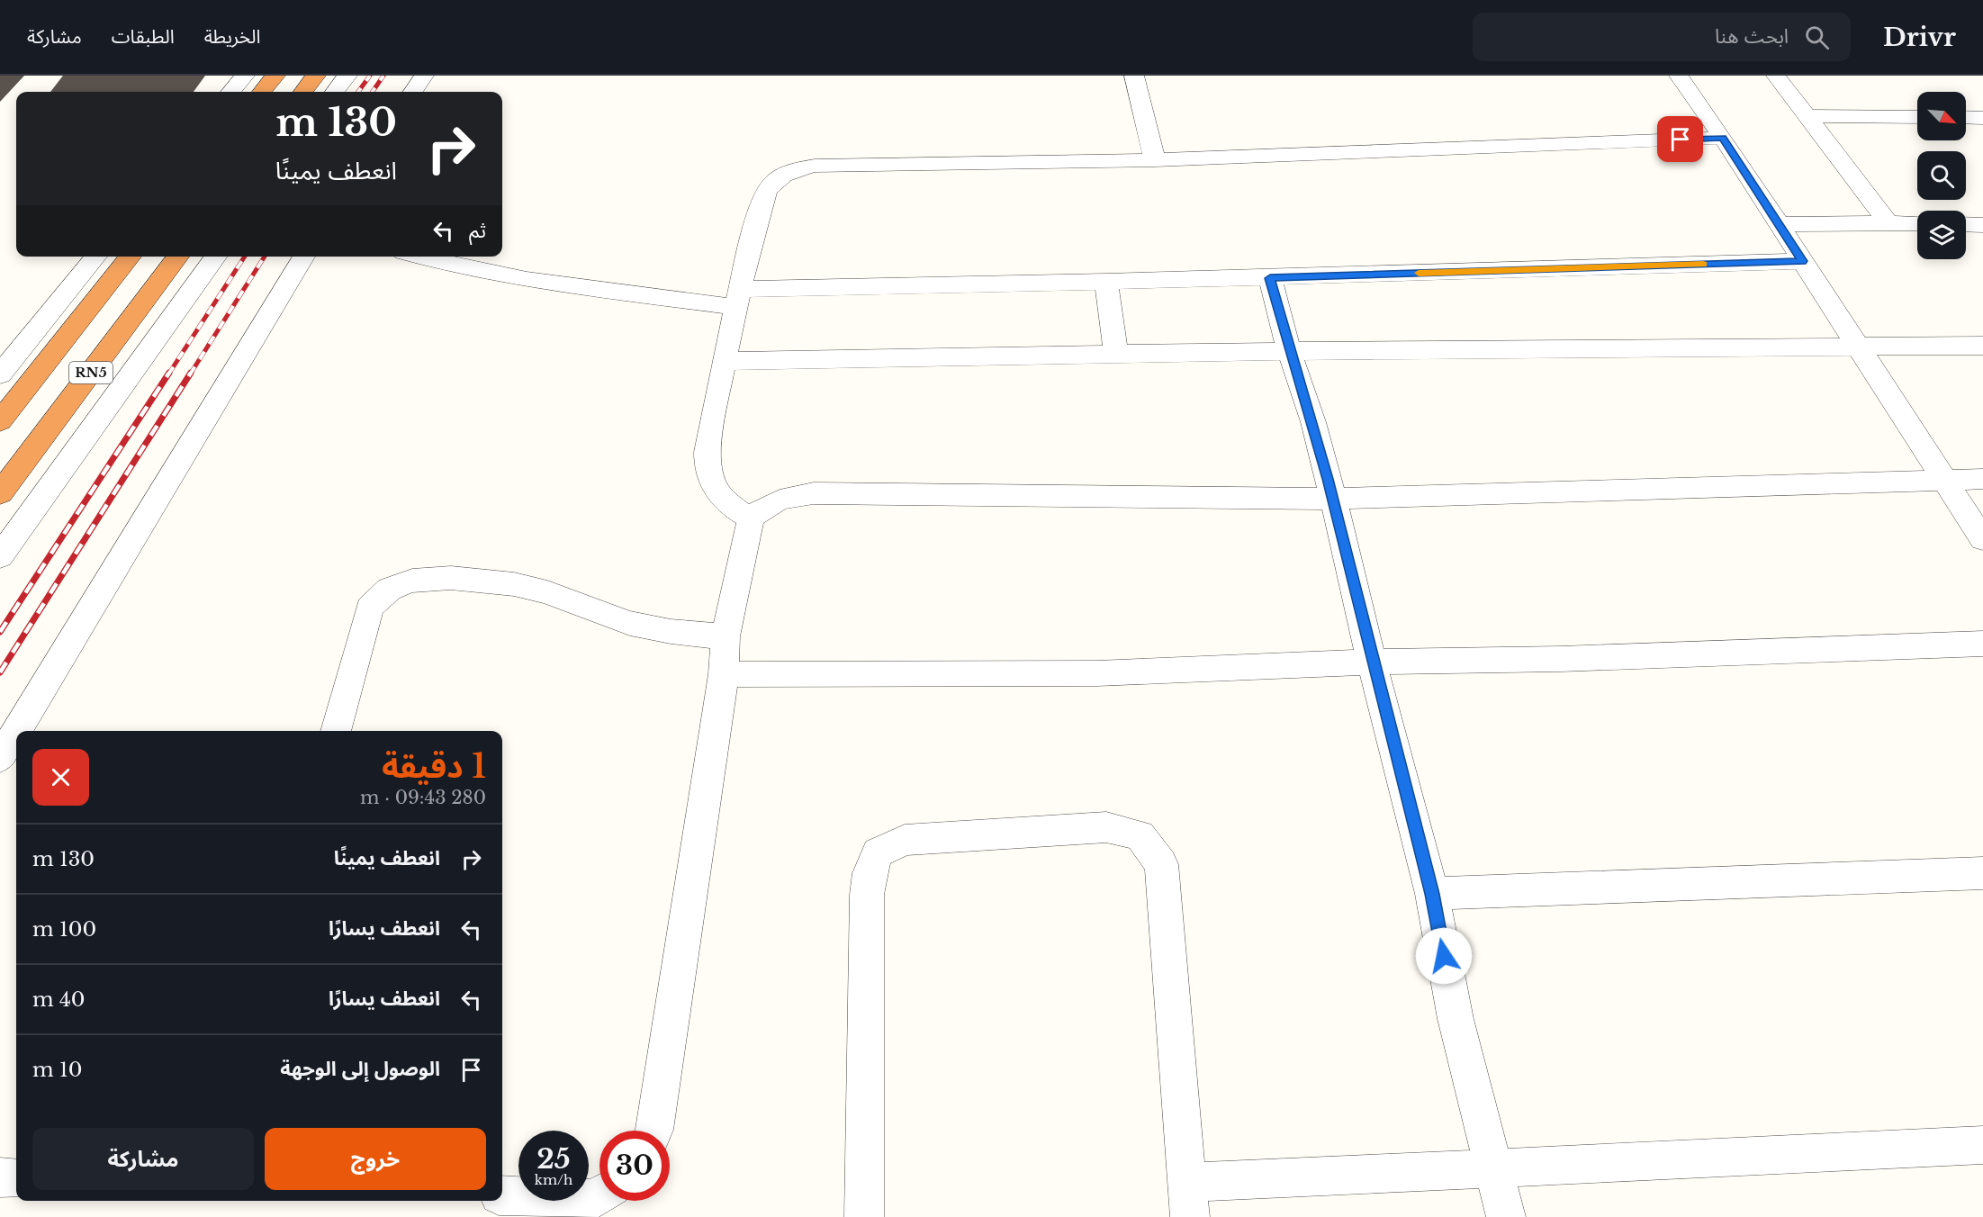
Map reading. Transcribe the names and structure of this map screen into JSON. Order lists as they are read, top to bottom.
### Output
{
  "streets": {
    "highway": ["RN5"]
  },
  "north": "bottom right",
  "page": {
    "header": "Drivr",
    "search": "ابحث هنا",
    "nav": ["الخريطة", "الطبقات", "مشاركة"],
    "turn": ["130 m", "انعطف يمينًا"],
    "then": "ثم",
    "heading": ["1 دقيقة", "280 m · 09:43"],
    "list": [
      {
        "name": "انعطف يمينًا",
        "value": "130 m"
      },
      {
        "name": "انعطف يسارًا",
        "value": "100 m"
      },
      {
        "name": "انعطف يسارًا",
        "value": "40 m"
      },
      {
        "name": "الوصول إلى الوجهة",
        "value": "10 m"
      }
    ],
    "buttons": ["خروج", "مشاركة"],
    "speed": "25 km/h",
    "limit": "30"
  }
}
